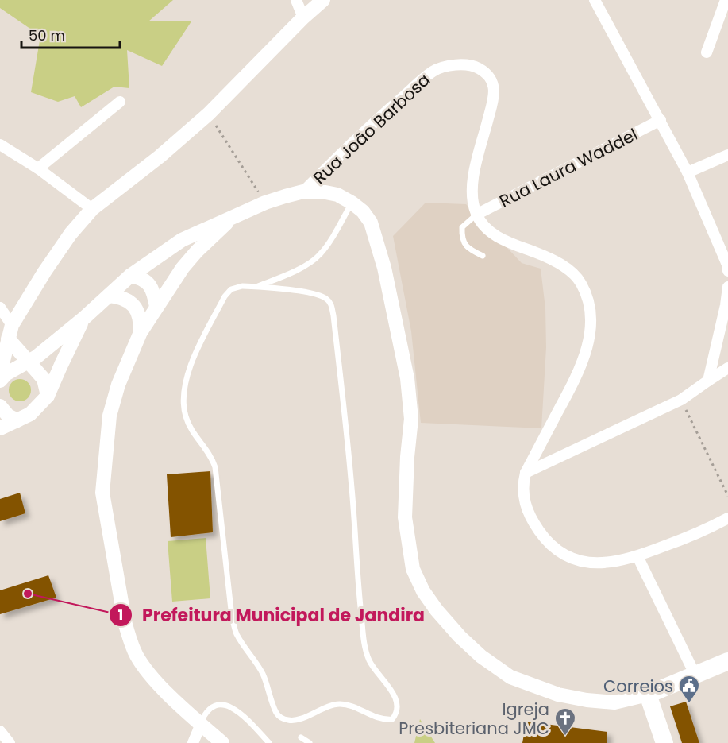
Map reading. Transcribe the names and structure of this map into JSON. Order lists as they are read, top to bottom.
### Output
{
  "streets": {
    "street": ["Rua João Barbosa", "Rua Laura Waddel"]
  },
  "crossings": [
    ["Rua João Barbosa", "Rua Laura Waddel"]
  ],
  "places": {
    "other": ["Prefeitura Municipal de Jandira"],
    "public building": ["Correios"],
    "church": ["Igreja Presbiteriana JMC"]
  },
  "scale_bar": "50 m"
}
